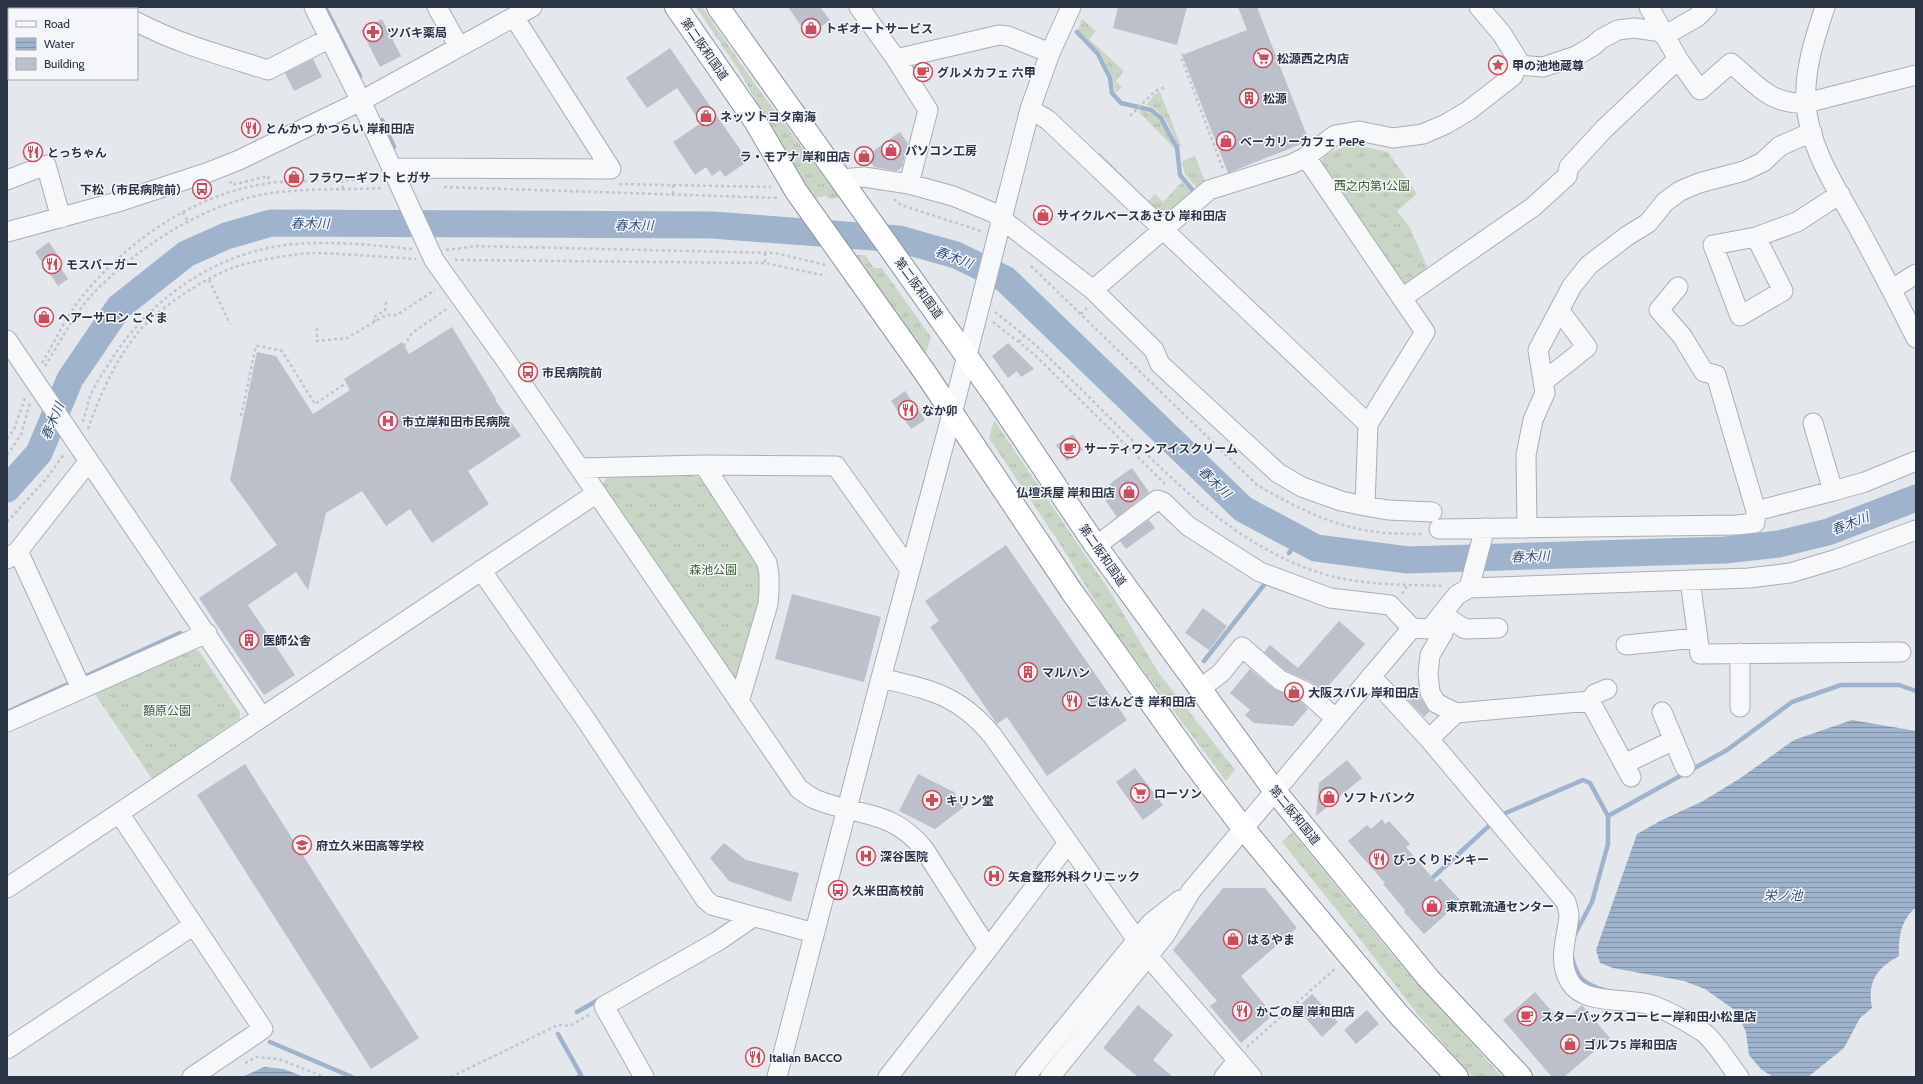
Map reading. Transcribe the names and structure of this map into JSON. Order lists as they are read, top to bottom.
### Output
{
  "streets": {
    "highway": ["第二阪和国道"]
  },
  "water": ["春木川", "栄ノ池"],
  "parks": ["西之内第1公園", "森池公園", "額原公園"],
  "places": {
    "shop": [
      "トギオートサービス",
      "ネッツトヨタ南海",
      "ベーカリーカフェ PePe",
      "パソコン工房",
      "ラ・モアナ 岸和田店",
      "フラワーギフト ヒガサ",
      "サイクルベースあさひ 岸和田店",
      "ヘアーサロン こぐま",
      "仏壇浜屋 岸和田店",
      "大阪スバル 岸和田店",
      "ソフトバンク",
      "東京靴流通センター",
      "はるやま",
      "ゴルフ5 岸和田店"
    ],
    "pharmacy": ["ツバキ薬局", "キリン堂"],
    "supermarket": ["松源西之内店", "ローソン"],
    "place": ["甲の池地蔵尊"],
    "cafe": ["グルメカフェ 六甲", "サーティワンアイスクリーム", "スターバックスコーヒー岸和田小松里店"],
    "building": ["松源", "医師公舎", "マルハン"],
    "restaurant": [
      "とんかつ かつらい 岸和田店",
      "とっちゃん",
      "モスバーガー",
      "なか卯",
      "ごはんどき 岸和田店",
      "びっくりドンキー",
      "かごの屋 岸和田店",
      "Italian BACCO"
    ],
    "bus stop": ["下松（市民病院前）", "市民病院前", "久米田高校前"],
    "hospital": ["市立岸和田市民病院", "深谷医院", "矢倉整形外科クリニック"],
    "school or university": ["府立久米田高等学校"]
  },
  "legend": ["Road", "Water", "Building"]
}
